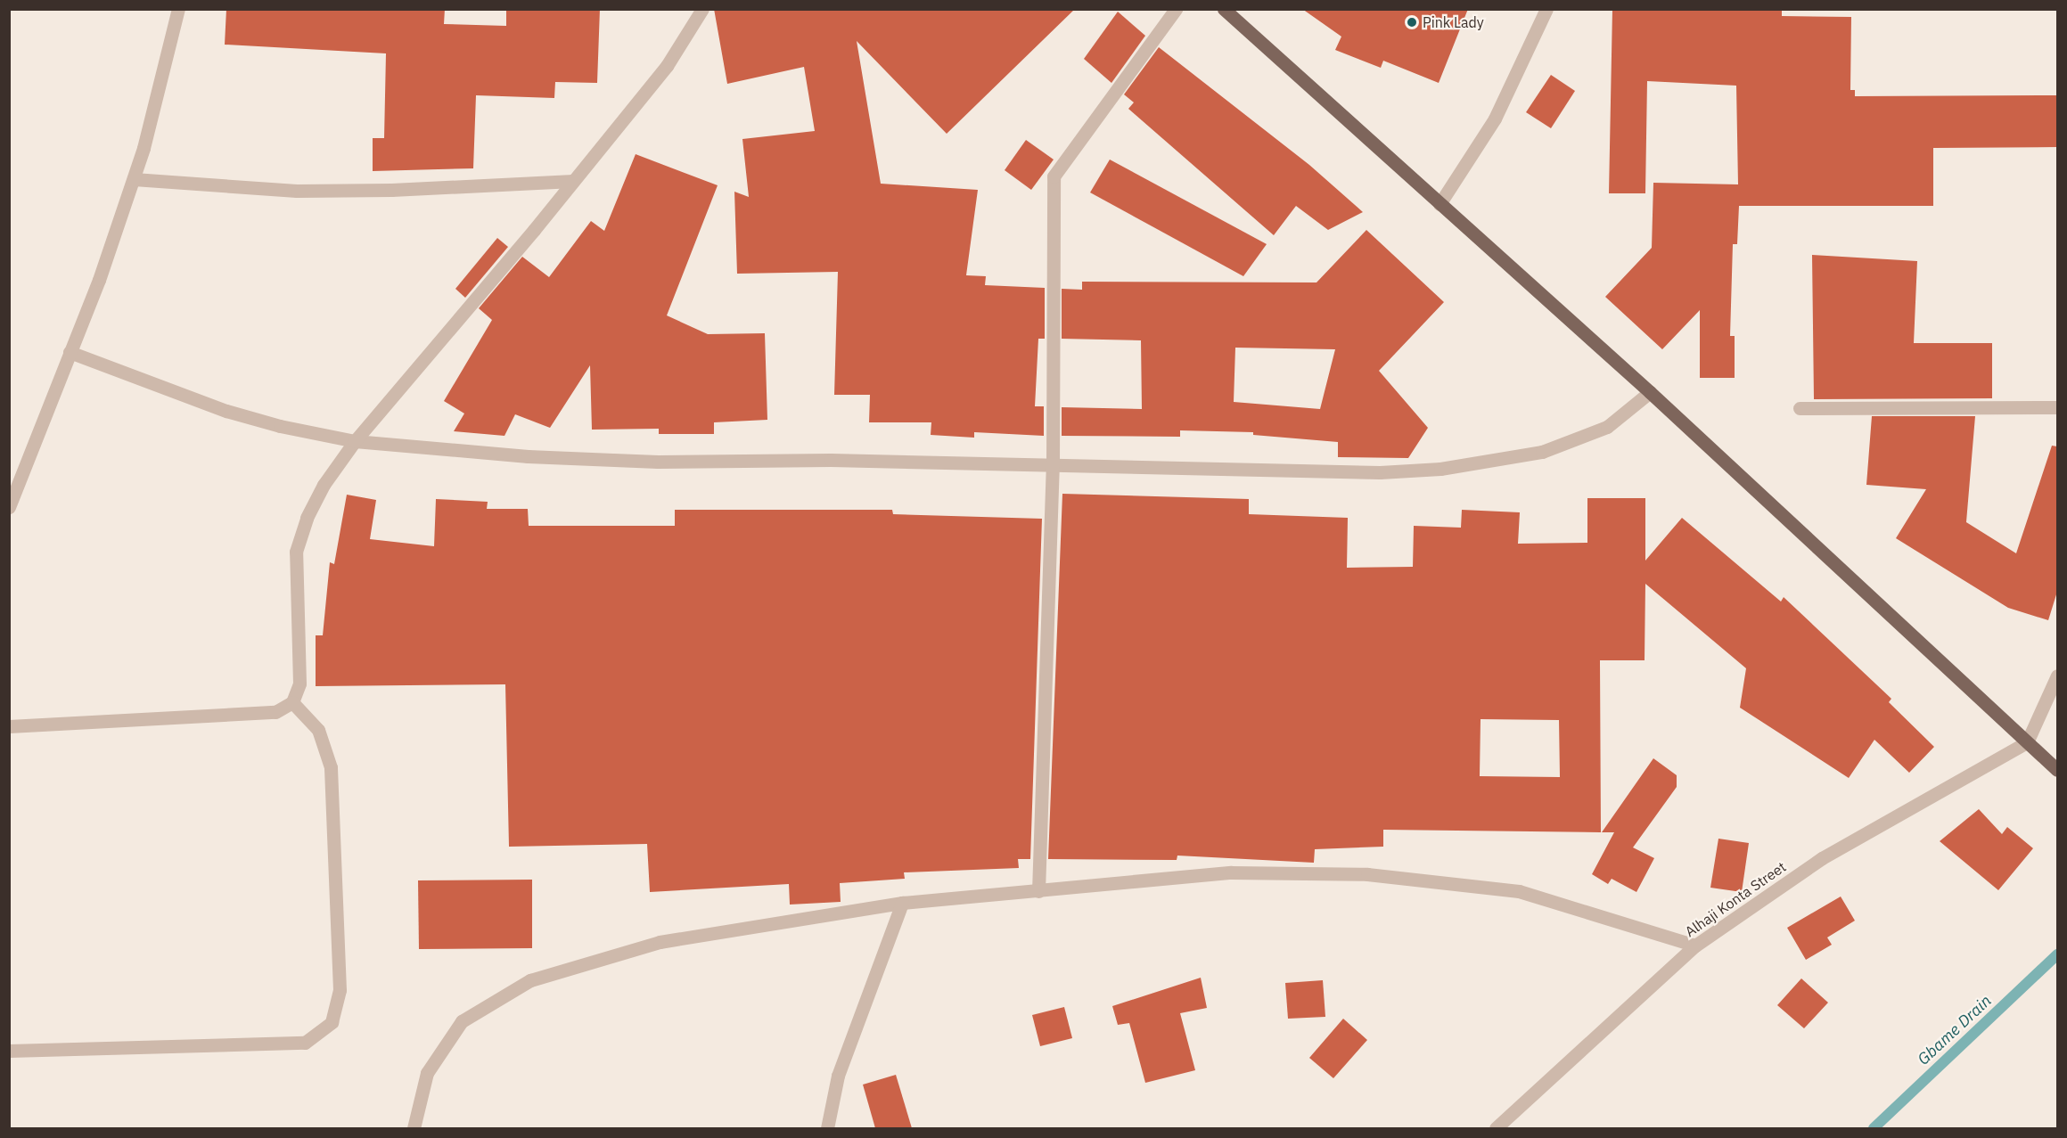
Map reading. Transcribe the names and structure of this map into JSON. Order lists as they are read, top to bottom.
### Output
{
  "streets": {
    "street": ["Alhaji Konta Street"]
  },
  "water": ["Gbame Drain"],
  "places": ["Pink Lady"]
}
